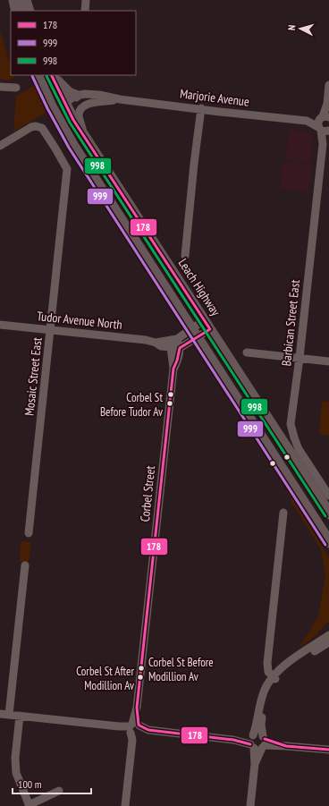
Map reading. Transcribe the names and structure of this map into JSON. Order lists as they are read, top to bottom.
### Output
{
  "streets": {
    "highway": ["Leach Highway"],
    "street": [
      "Marjorie Avenue",
      "Tudor Avenue North",
      "Barbican Street East",
      "Mosaic Street East",
      "Corbel Street"
    ]
  },
  "crossings": [
    ["Marjorie Avenue", "Leach Highway"],
    ["Marjorie Avenue", "Barbican Street East"],
    ["Leach Highway", "Tudor Avenue North"],
    ["Tudor Avenue North", "Mosaic Street East"],
    ["Tudor Avenue North", "Corbel Street"]
  ],
  "places": ["Corbel St Before Tudor Av", "Corbel St Before Modillion Av", "Corbel St After Modillion Av"],
  "lines": ["transit line 178", "transit line 999", "transit line 998"],
  "legend": ["178", "999", "998"],
  "scale_bar": "100 m",
  "north": "left"
}
